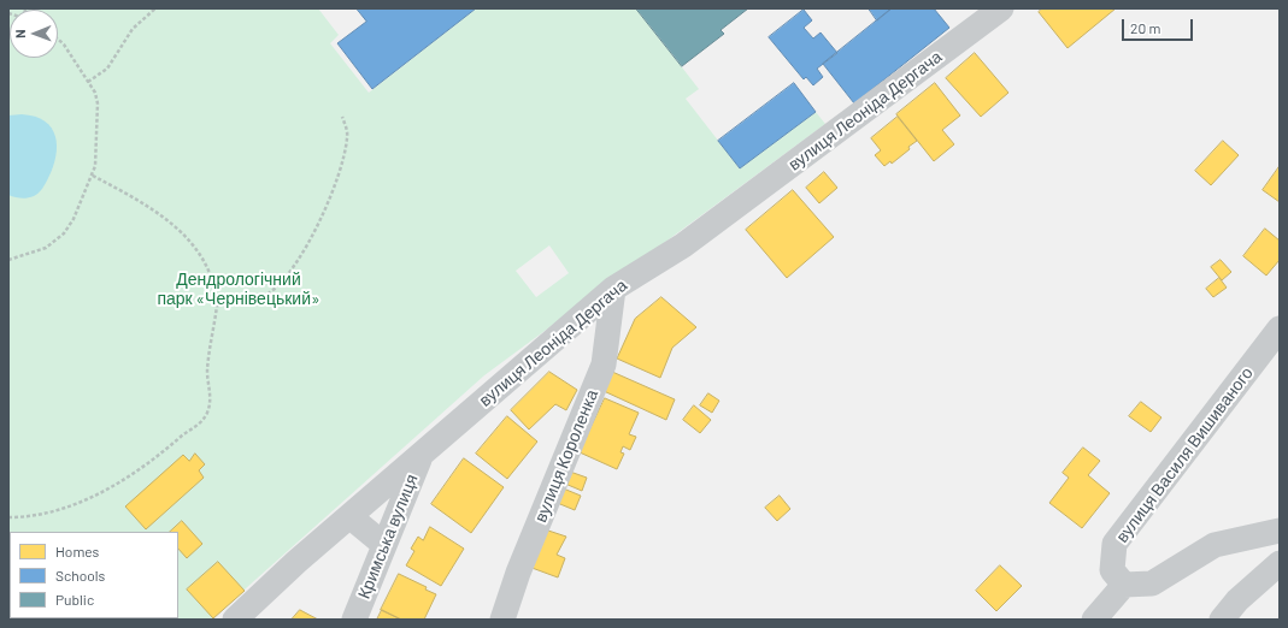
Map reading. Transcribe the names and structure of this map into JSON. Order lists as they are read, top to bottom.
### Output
{
  "streets": {
    "street": [
      "вулиця Леоніда Дергача",
      "вулиця Василя Вишиваного",
      "вулиця Короленка",
      "Кримська вулиця"
    ]
  },
  "crossings": [
    ["вулиця Леоніда Дергача", "вулиця Короленка"],
    ["вулиця Леоніда Дергача", "Кримська вулиця"]
  ],
  "parks": ["Дендрологічний парк «Чернівецький»"],
  "legend": ["Homes", "Schools", "Public"],
  "scale_bar": "20 m",
  "north": "left"
}
